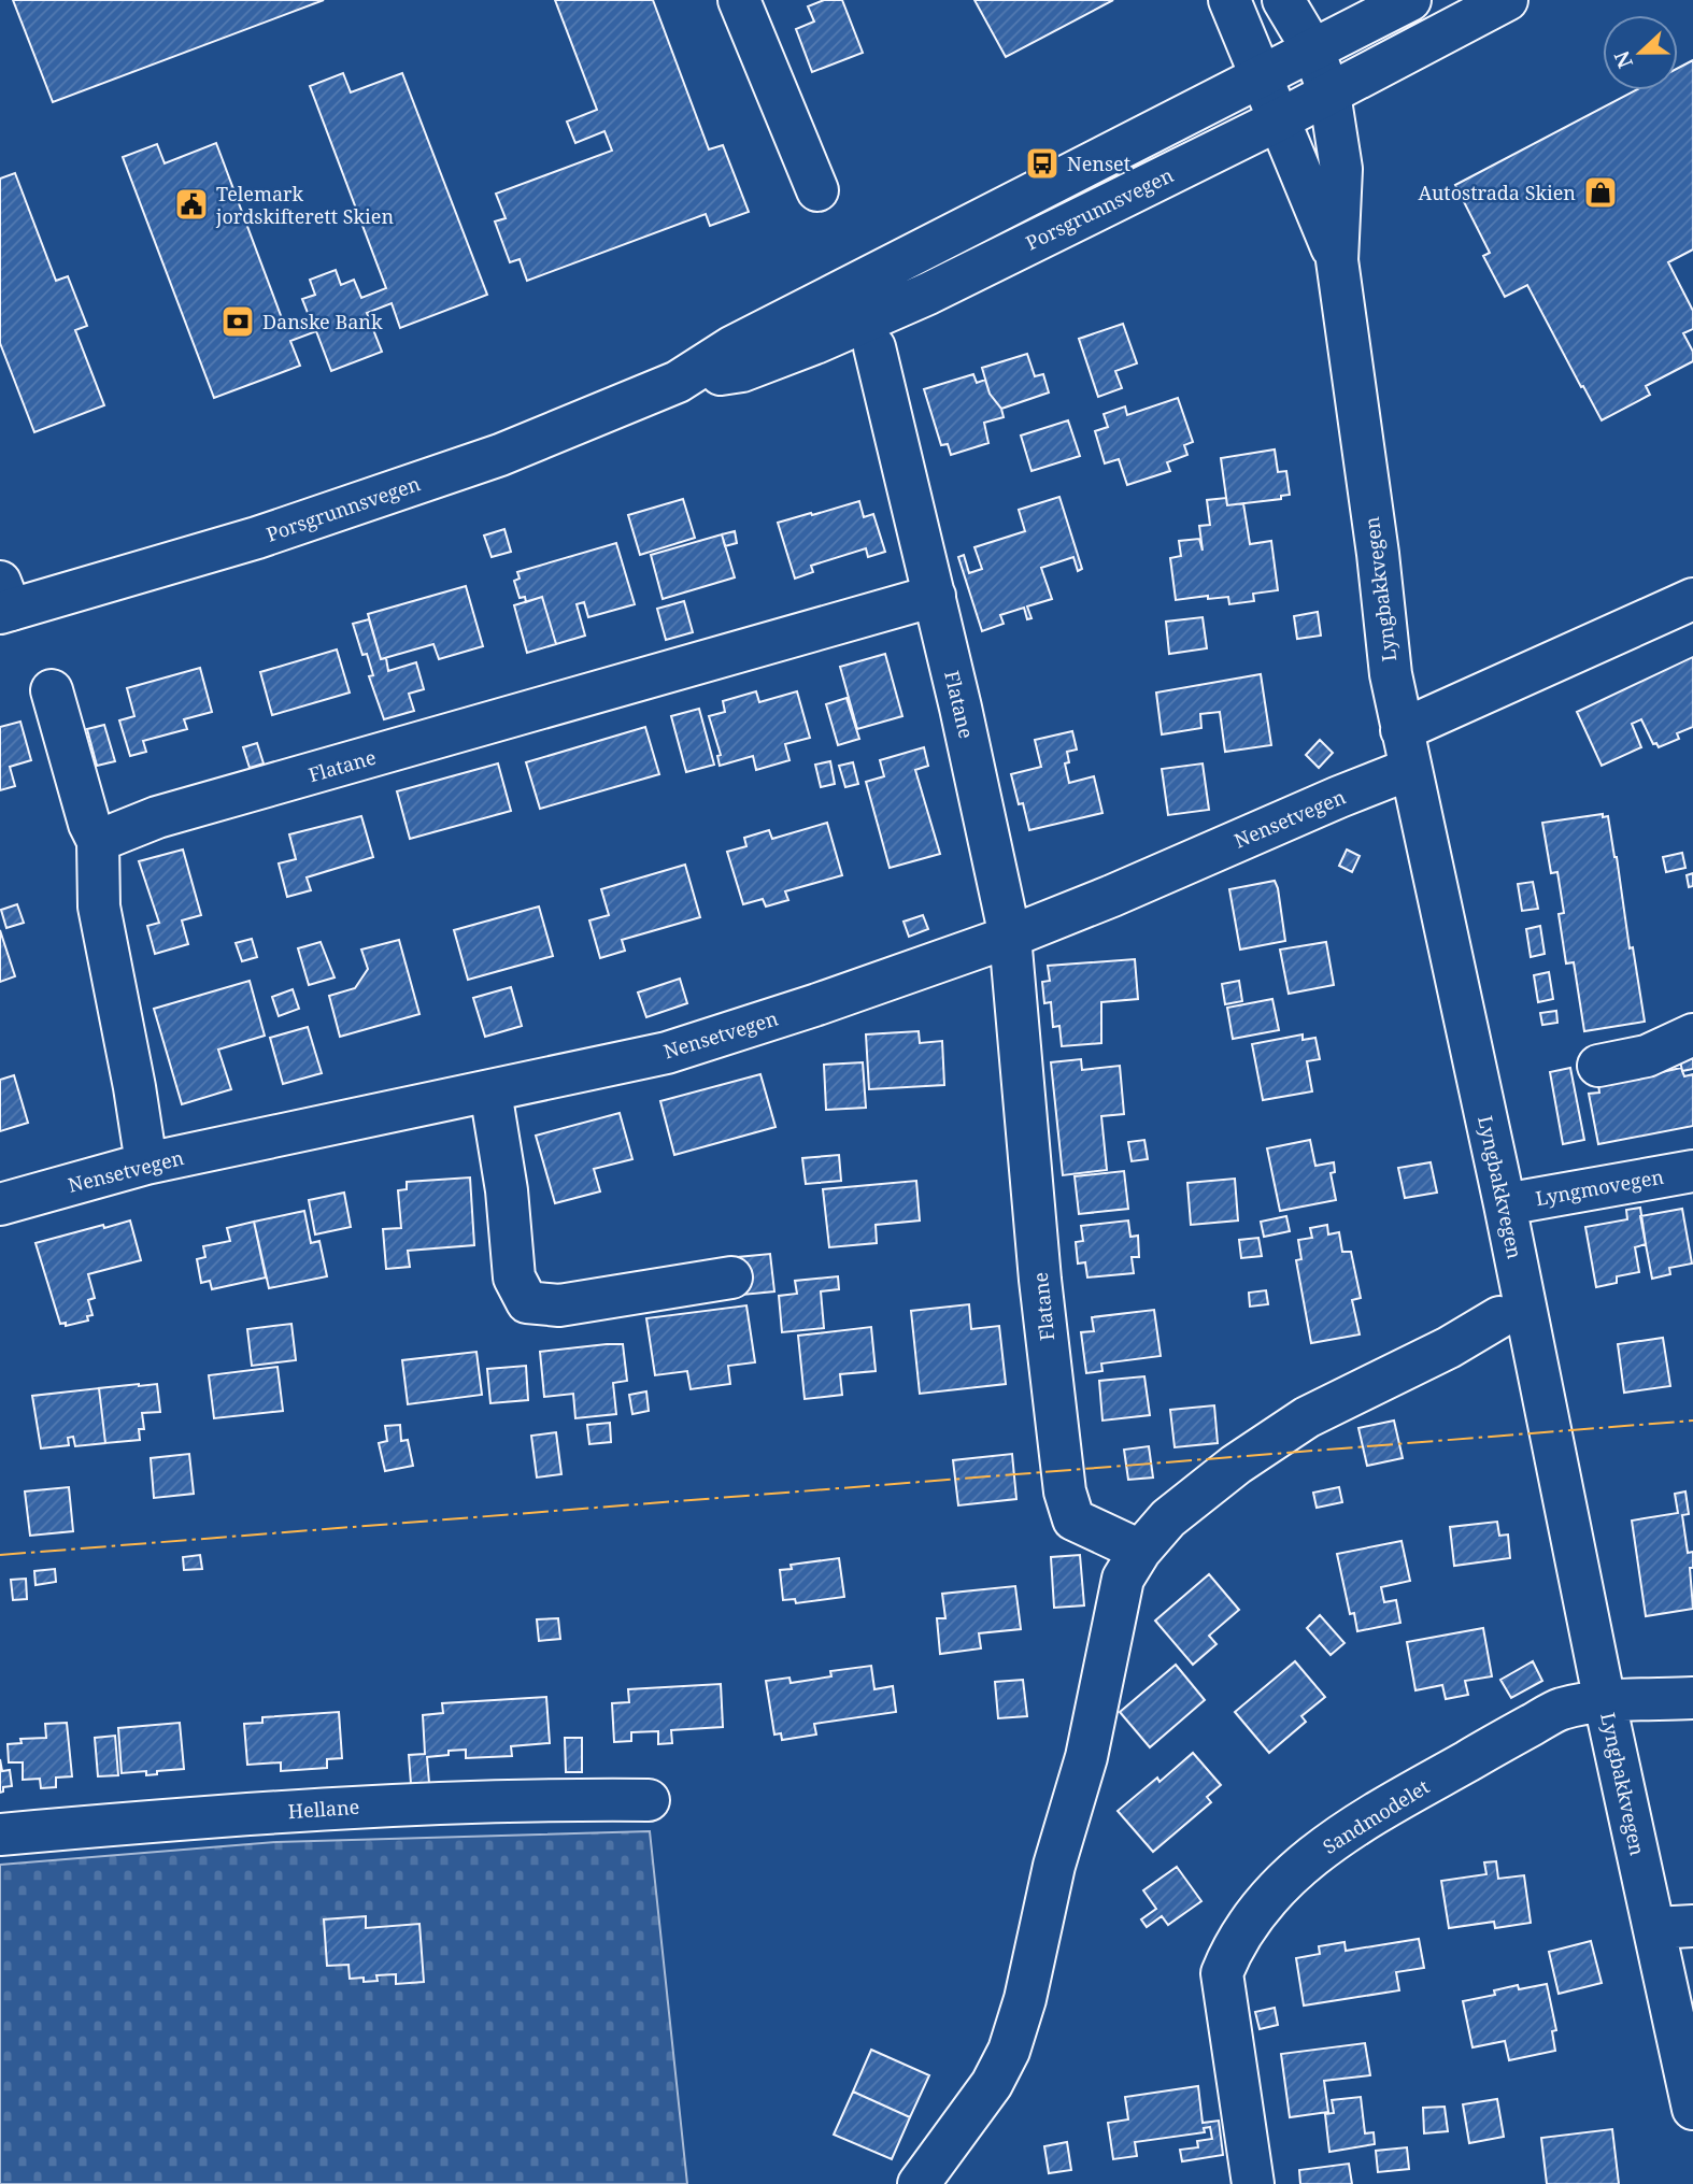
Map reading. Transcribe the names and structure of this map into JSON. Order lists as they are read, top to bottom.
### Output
{
  "streets": {
    "main road": [
      "Porsgrunnsvegen",
      "Lyngbakkvegen",
      "Flatane",
      "Nensetvegen",
      "Lyngmovegen",
      "Hellane",
      "Sandmodelet"
    ]
  },
  "crossings": [
    ["Porsgrunnsvegen", "Lyngbakkvegen"],
    ["Lyngbakkvegen", "Nensetvegen"],
    ["Lyngbakkvegen", "Lyngmovegen"],
    ["Lyngbakkvegen", "Sandmodelet"],
    ["Flatane", "Nensetvegen"]
  ],
  "places": {
    "bus stop": ["Nenset"],
    "shop": ["Autostrada Skien"],
    "public building": ["Telemark jordskifterett Skien"],
    "bank": ["Danske Bank"]
  },
  "north": "left"
}
